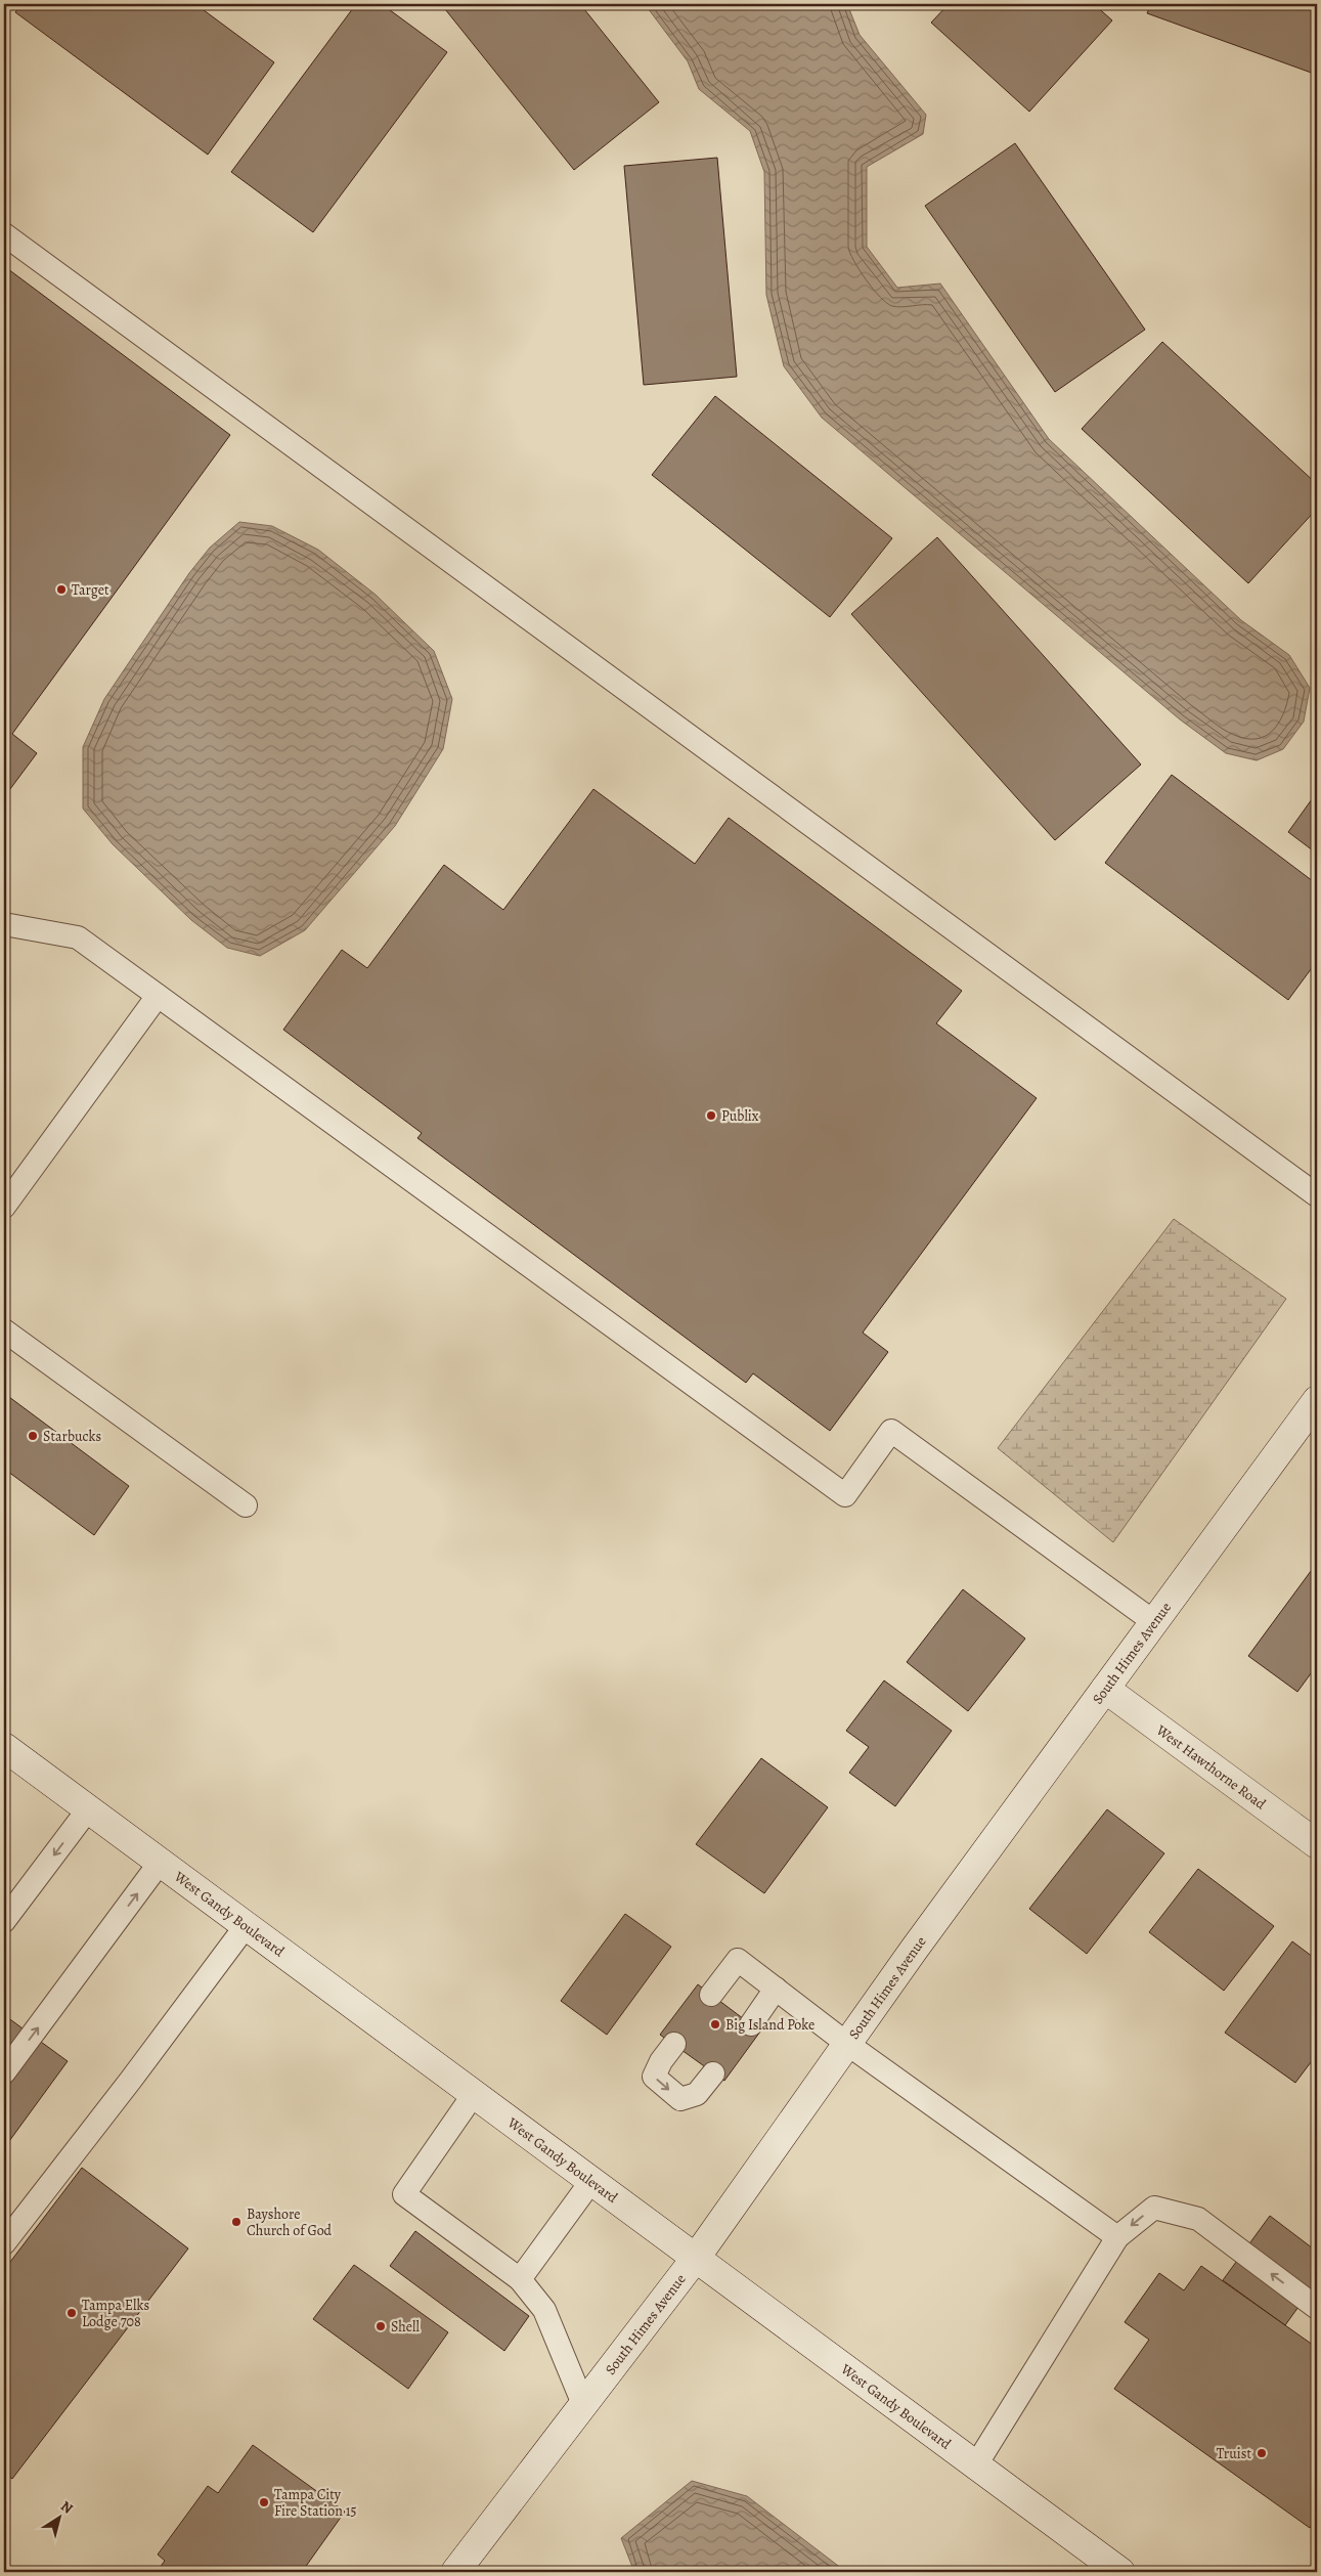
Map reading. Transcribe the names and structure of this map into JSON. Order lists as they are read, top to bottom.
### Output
{
  "streets": {
    "street": ["South Himes Avenue", "West Hawthorne Road", "West Gandy Boulevard"]
  },
  "crossings": [
    ["South Himes Avenue", "West Hawthorne Road"],
    ["South Himes Avenue", "West Gandy Boulevard"]
  ],
  "places": [
    "Target",
    "Publix",
    "Starbucks",
    "Big Island Poke",
    "Bayshore Church of God",
    "Tampa Elks Lodge 708",
    "Shell",
    "Truist",
    "Tampa City Fire Station 15"
  ],
  "north": "top right"
}
